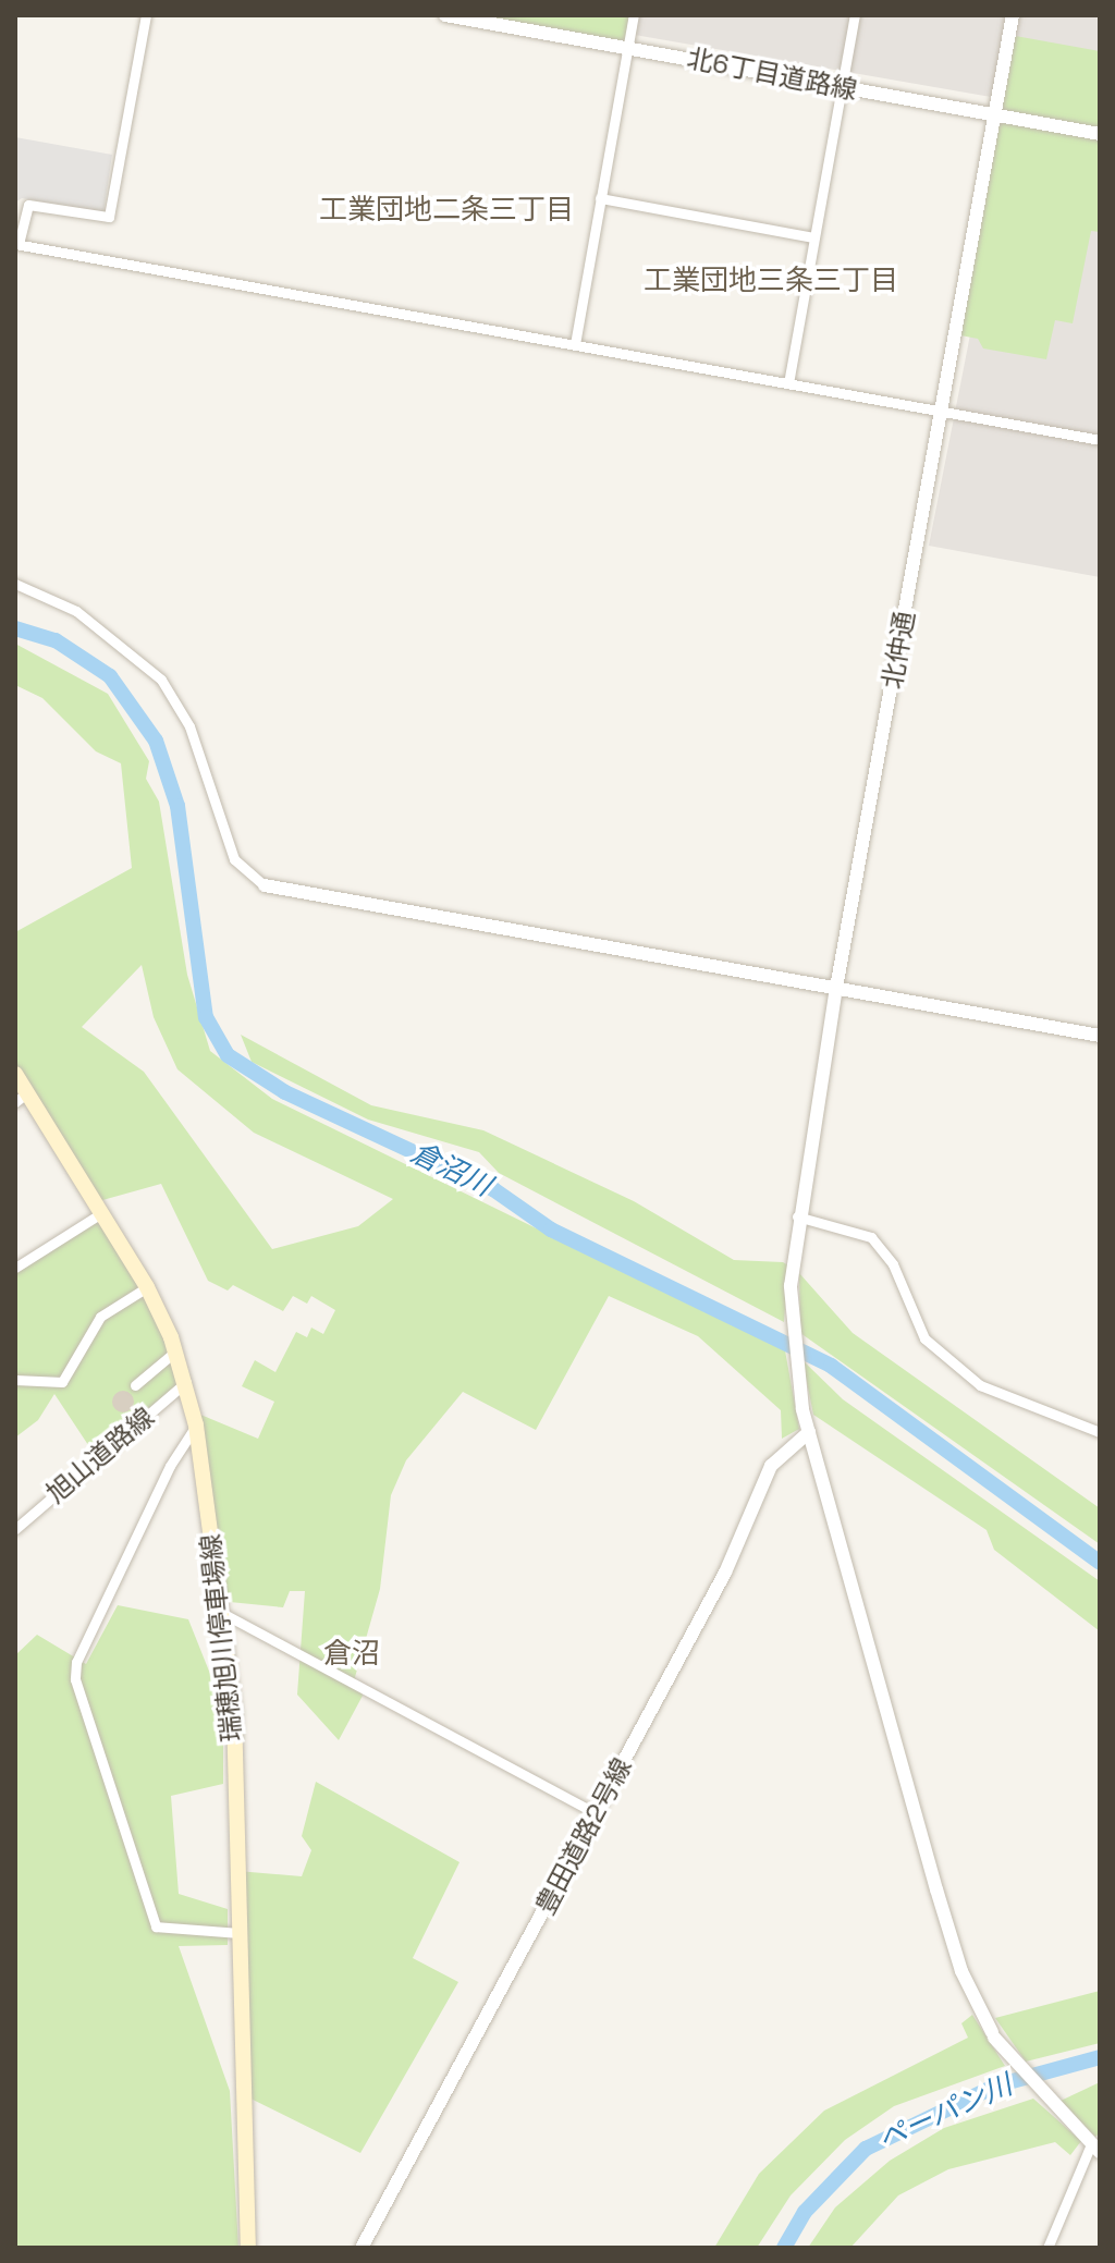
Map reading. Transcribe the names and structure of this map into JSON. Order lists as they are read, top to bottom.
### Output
{
  "streets": {
    "main road": ["瑞穂旭川停車場線"],
    "street": [
      "北6丁目道路線",
      "北仲通",
      "旭山道路線",
      "豊田道路2号線"
    ]
  },
  "crossings": [
    ["北6丁目道路線", "北仲通"],
    ["北仲通", "豊田道路2号線"],
    ["旭山道路線", "瑞穂旭川停車場線"]
  ],
  "districts": ["工業団地二条三丁目", "工業団地三条三丁目", "倉沼"],
  "water": ["倉沼川", "ペーパン川"]
}
